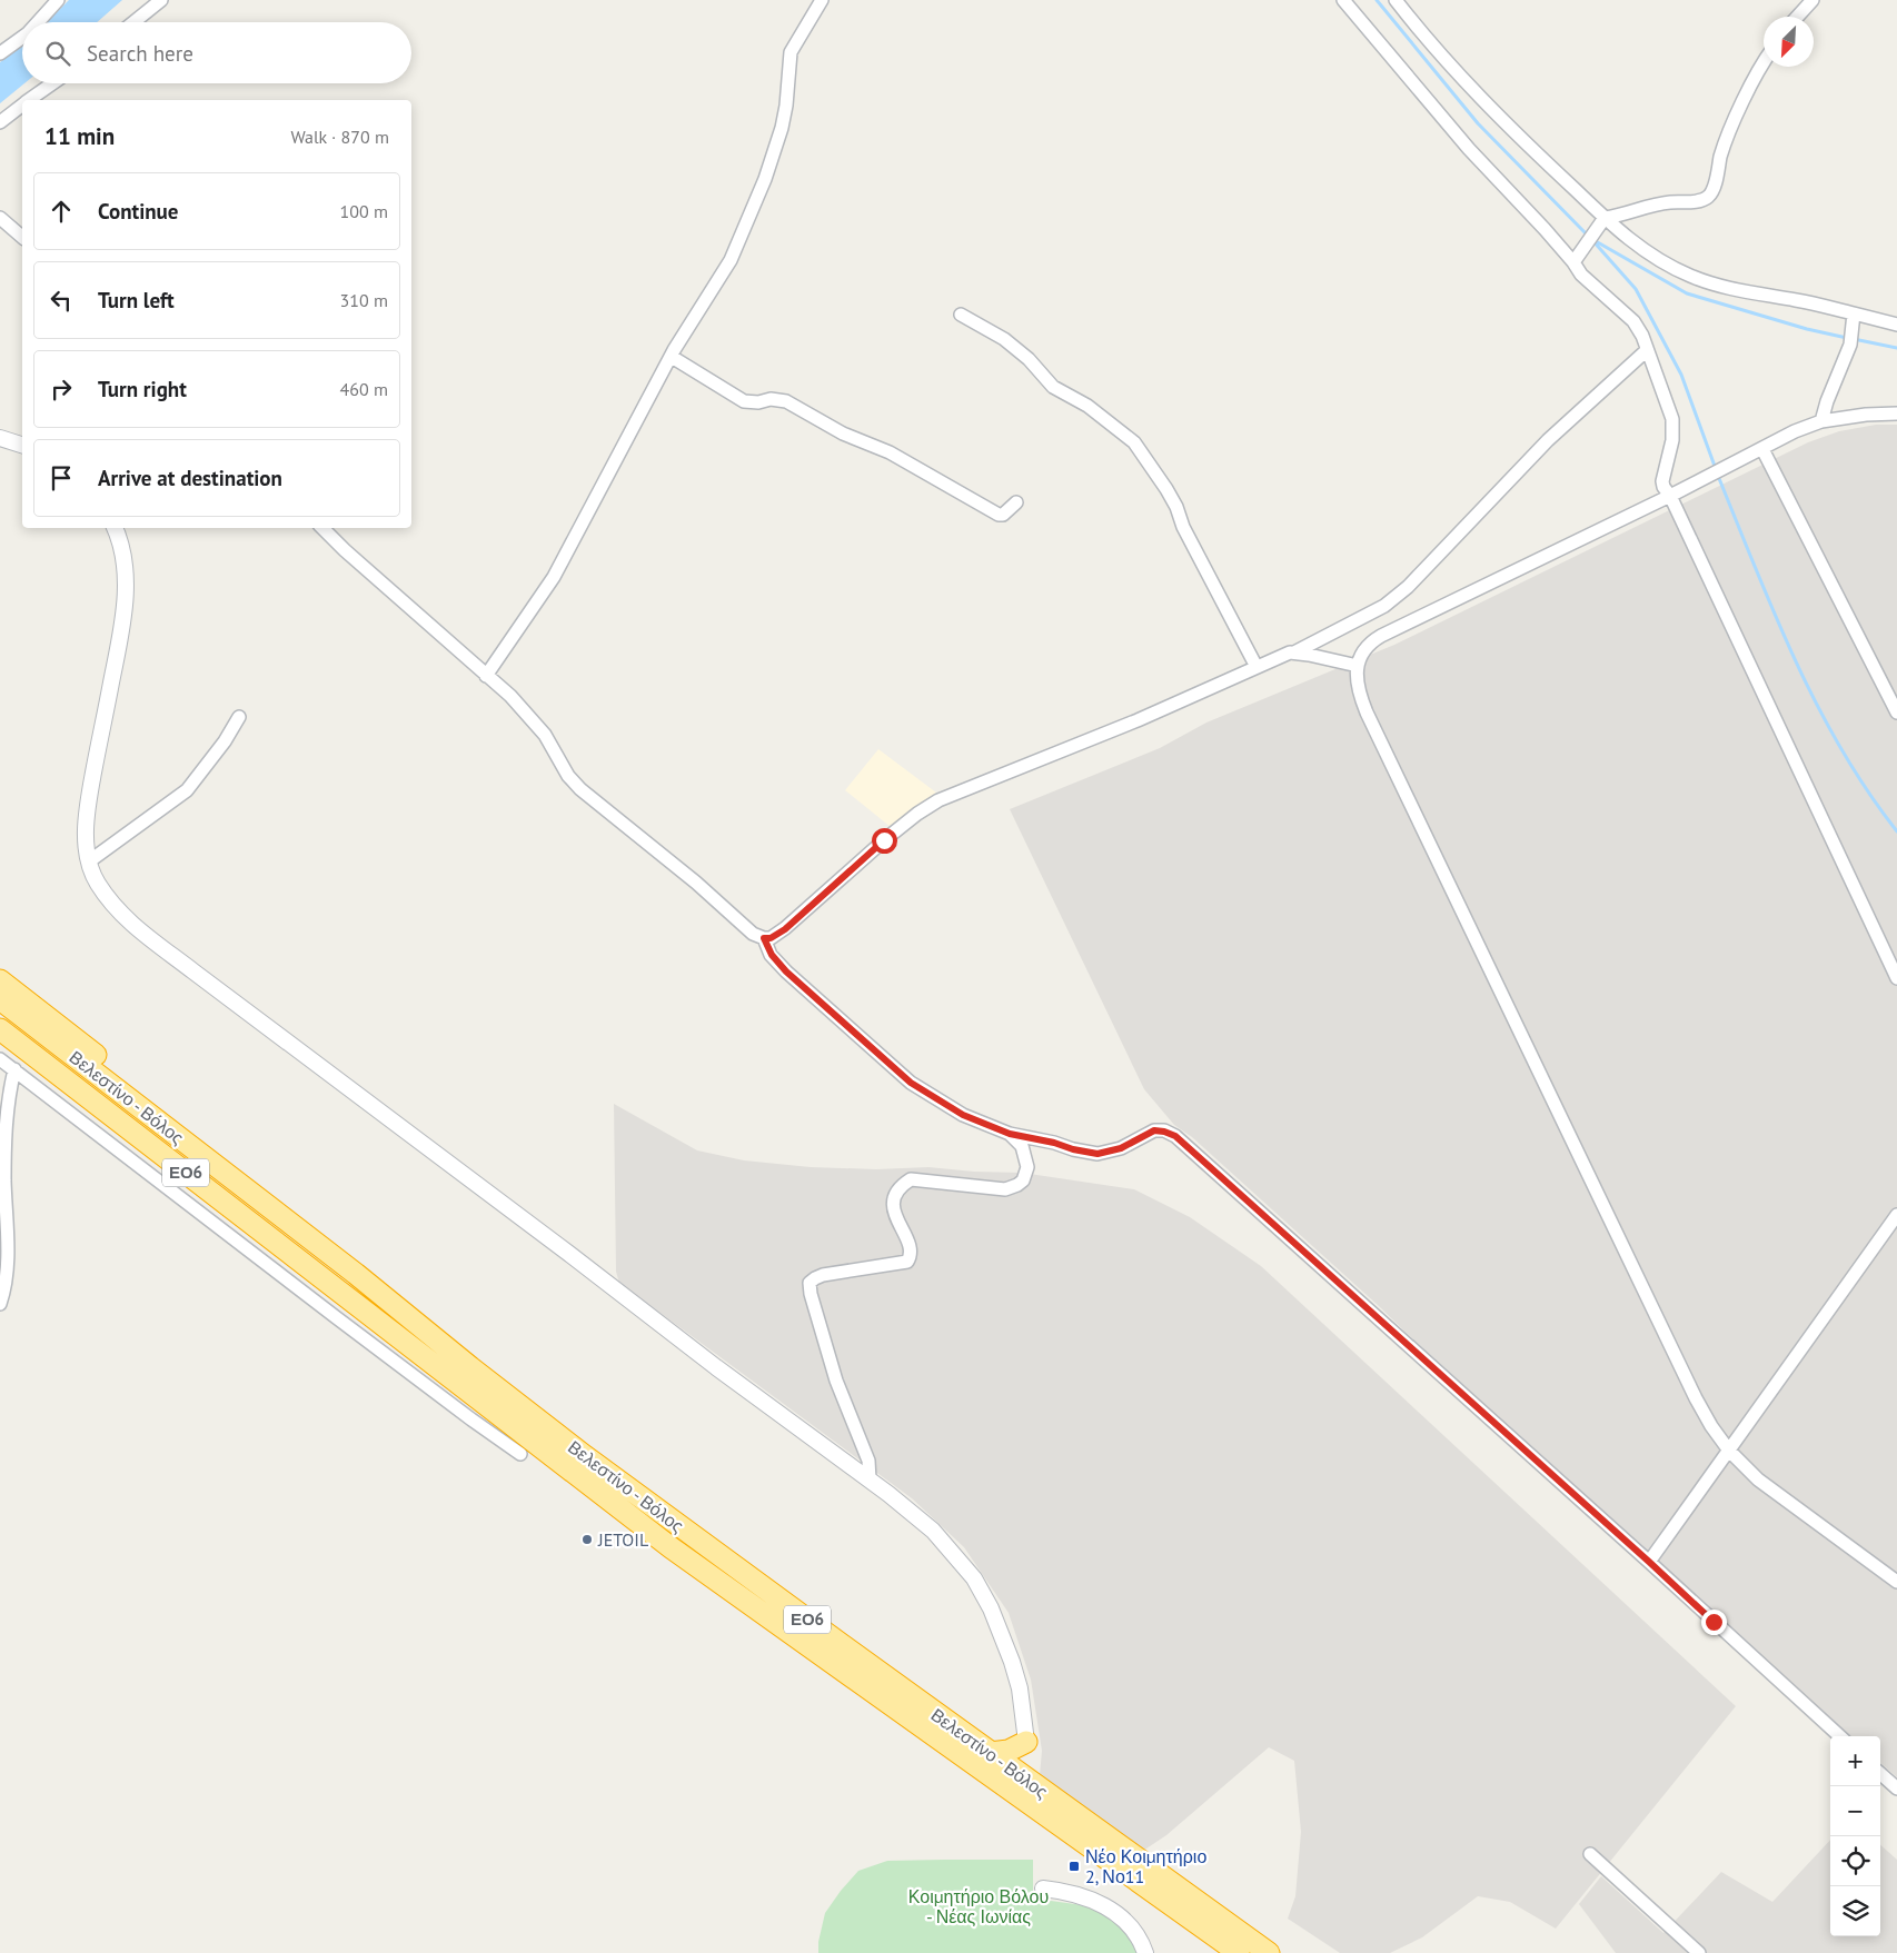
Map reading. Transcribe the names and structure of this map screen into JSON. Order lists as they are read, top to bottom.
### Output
{
  "streets": {
    "highway": ["Βελεστίνο - Βόλος", "ΕΟ6"]
  },
  "parks": ["Κοιμητήριο Βόλου - Νέας Ιωνίας"],
  "places": {
    "other": ["JETOIL"],
    "transit": ["Νέο Κοιμητήριο 2, Νο11"]
  },
  "north": "bottom left",
  "page": {
    "search": "Search here",
    "heading": ["11 min", "Walk · 870 m"],
    "list": [
      ["Continue", "100 m"],
      ["Turn left", "310 m"],
      ["Turn right", "460 m"],
      "Arrive at destination"
    ],
    "map_buttons": ["+", "−"]
  }
}
